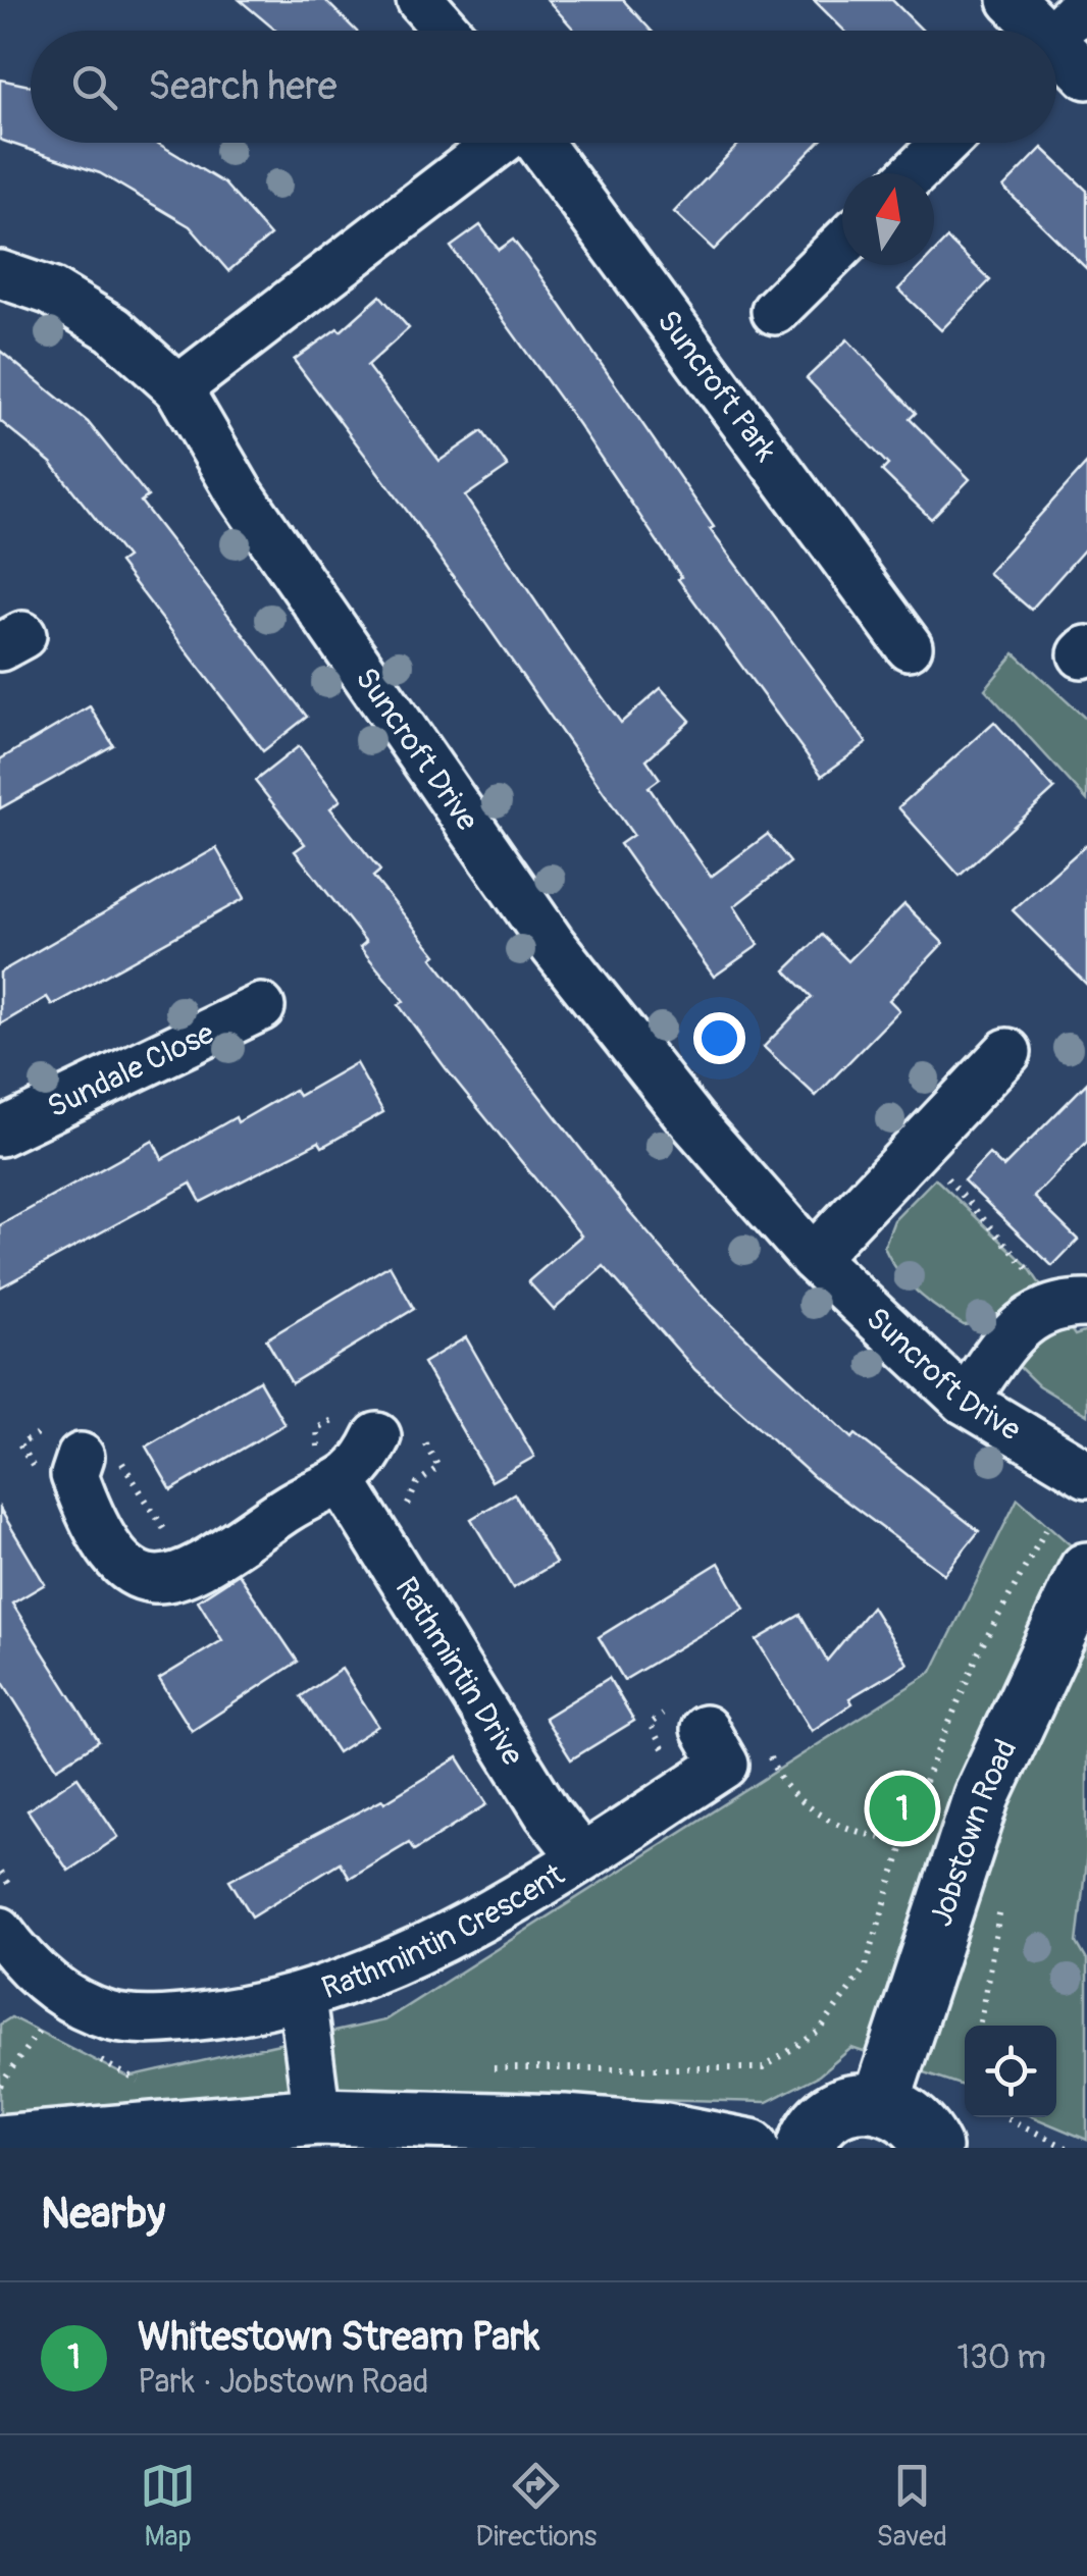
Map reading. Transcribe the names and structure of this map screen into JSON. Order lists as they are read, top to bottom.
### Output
{
  "streets": {
    "street": [
      "Suncroft Park",
      "Suncroft Drive",
      "Sundale Close",
      "Rathmintin Drive",
      "Jobstown Road",
      "Rathmintin Crescent"
    ]
  },
  "crossings": [
    ["Suncroft Park", "Suncroft Drive"],
    ["Rathmintin Drive", "Rathmintin Crescent"]
  ],
  "north": "top",
  "page": {
    "search": "Search here",
    "pins": "1",
    "heading": "Nearby",
    "list": [
      {
        "mark": "1",
        "name": "Whitestown Stream Park",
        "note": "Park · Jobstown Road",
        "value": "130 m"
      }
    ],
    "nav": ["Map", "Directions", "Saved"]
  }
}
